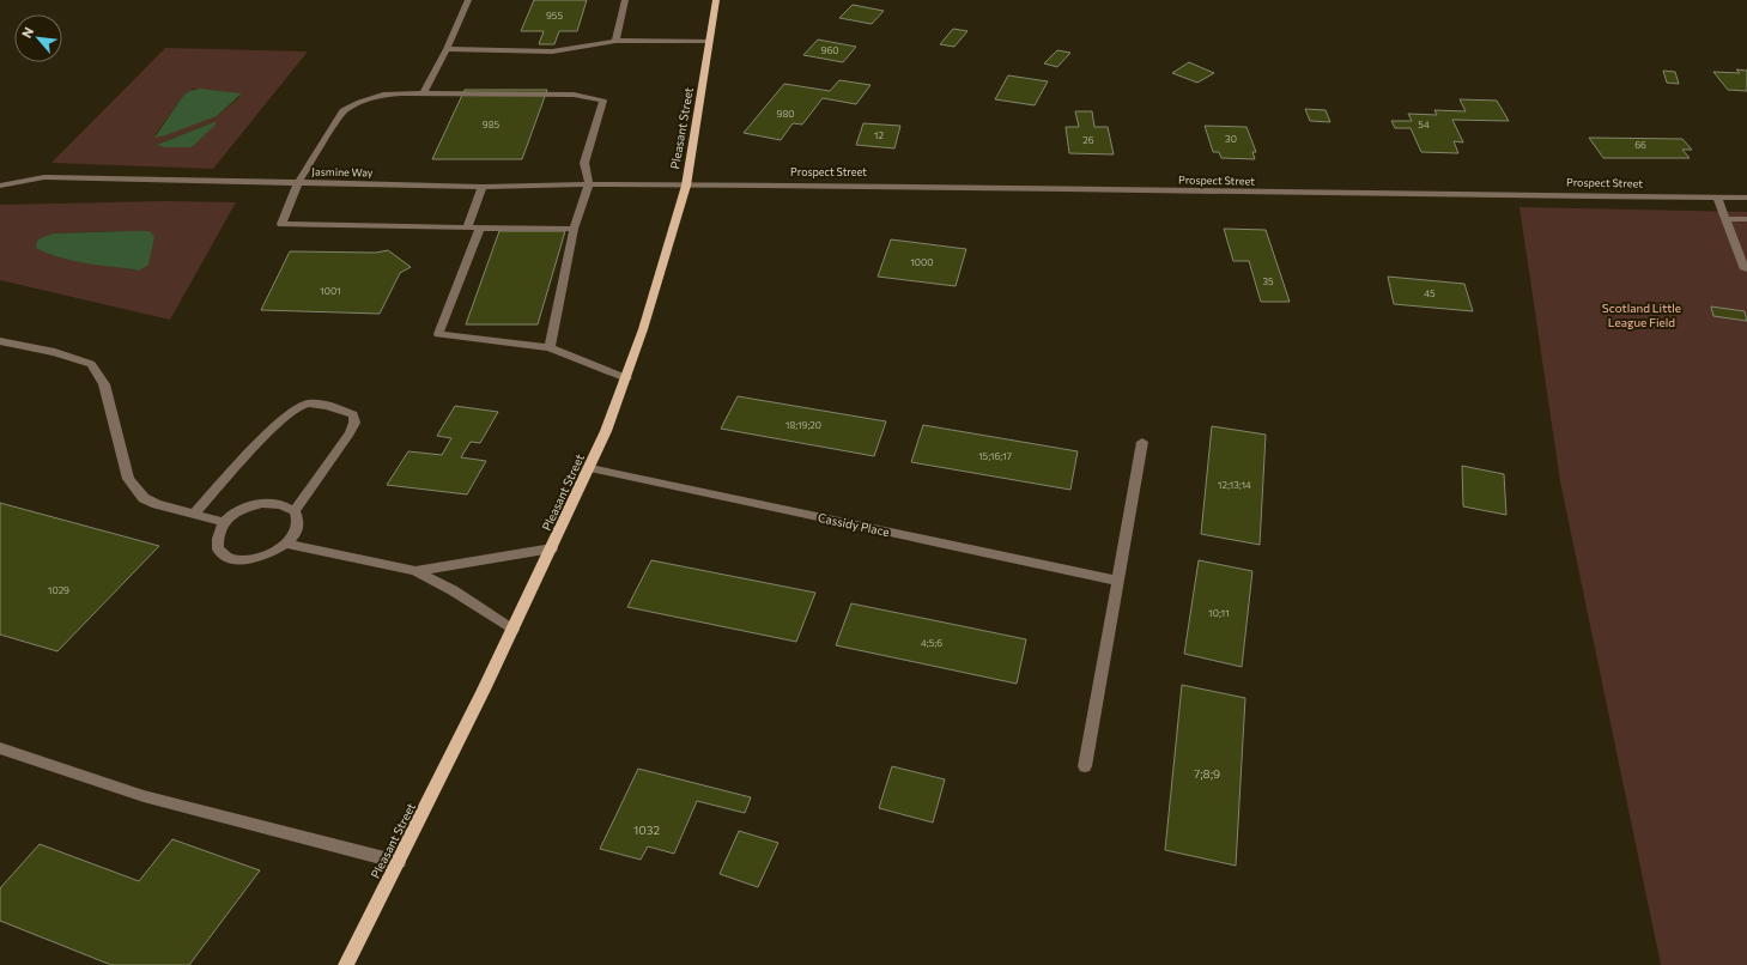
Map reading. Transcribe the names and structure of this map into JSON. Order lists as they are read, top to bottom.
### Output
{
  "streets": {
    "main road": ["Pleasant Street"],
    "street": ["Jasmine Way", "Prospect Street", "Cassidy Place"]
  },
  "crossings": [
    ["Pleasant Street", "Jasmine Way"],
    ["Pleasant Street", "Prospect Street"],
    ["Pleasant Street", "Cassidy Place"],
    ["Jasmine Way", "Prospect Street"]
  ],
  "parks": ["Scotland Little League Field"],
  "house_numbers": [
    "955",
    "960",
    "980",
    "985",
    "54",
    "12",
    "30",
    "26",
    "66",
    "1000",
    "35",
    "1001",
    "45",
    "18;19;20",
    "15;16;17",
    "12;13;14",
    "1029",
    "10;11",
    "4;5;6",
    "7;8;9",
    "1032"
  ],
  "north": "top left"
}
